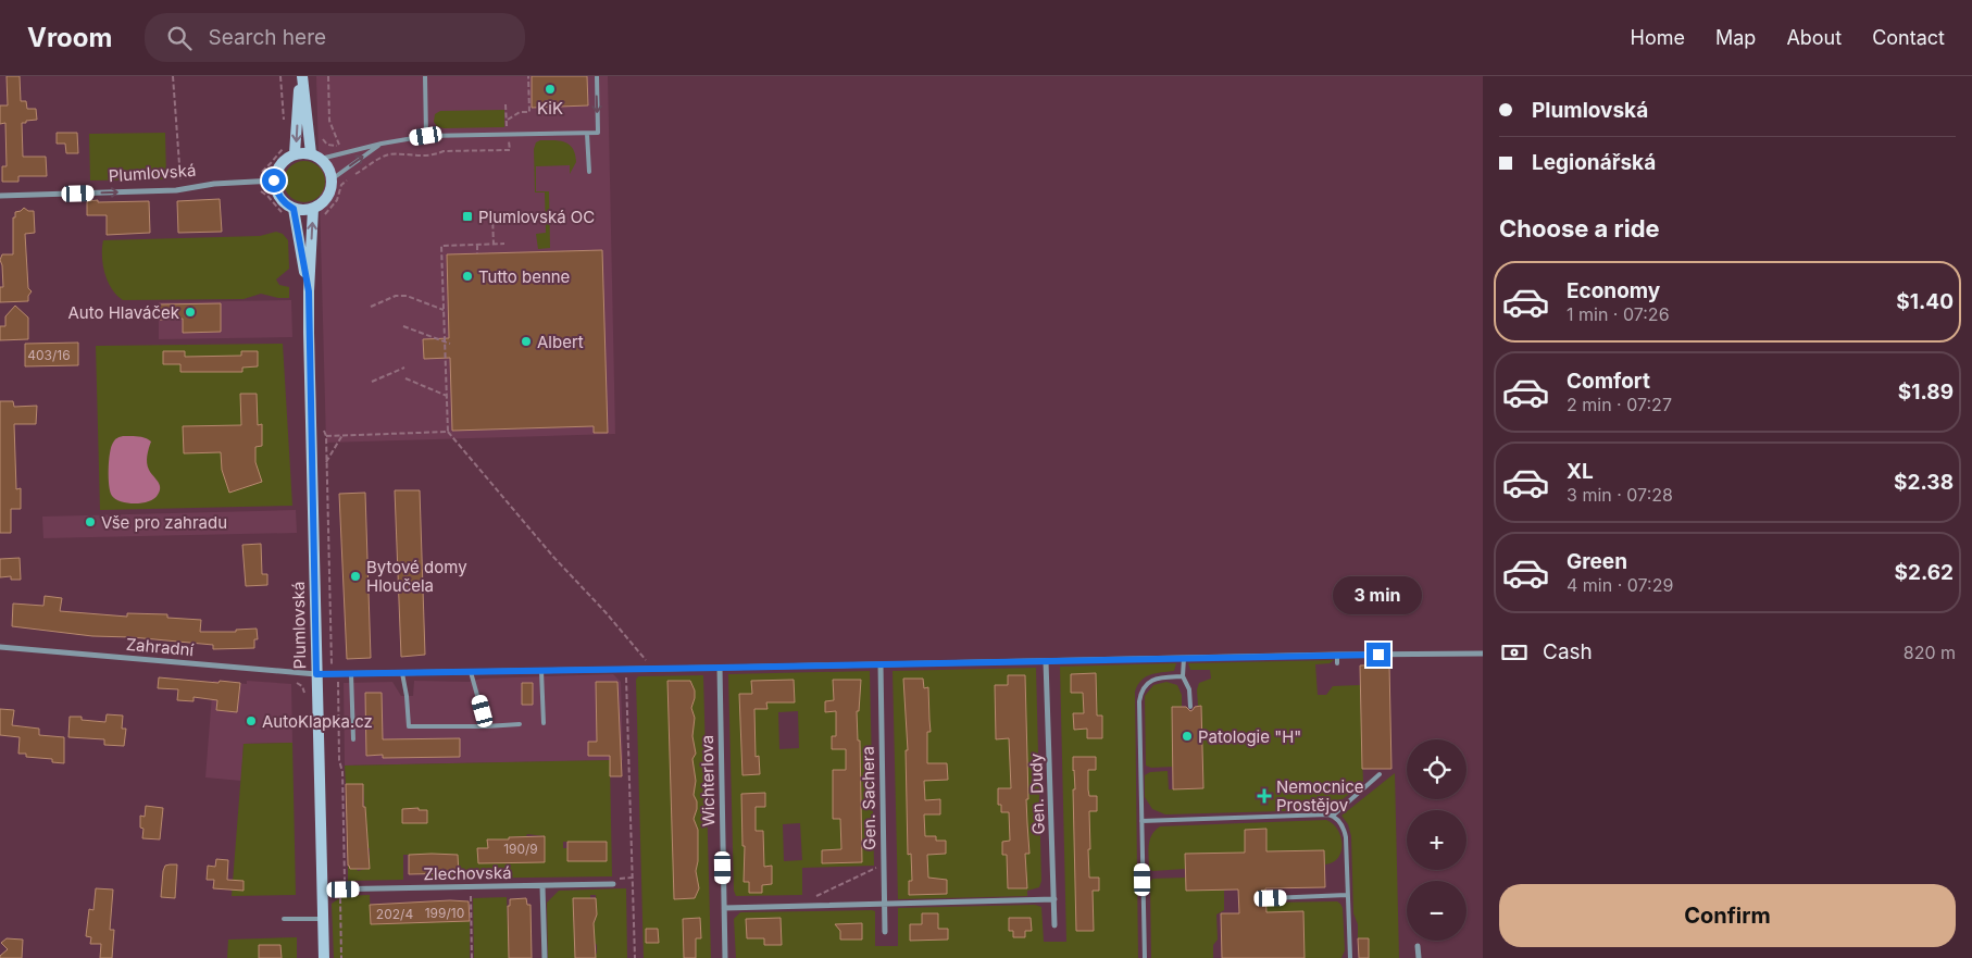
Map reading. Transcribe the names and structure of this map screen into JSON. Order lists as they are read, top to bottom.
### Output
{
  "streets": {
    "main road": ["Plumlovská"],
    "street": [
      "Zahradní",
      "Wichterlova",
      "Gen. Dudy",
      "Gen. Sachera",
      "Zlechovská"
    ]
  },
  "crossings": [
    ["Plumlovská", "Zahradní"],
    ["Plumlovská", "Zlechovská"],
    ["Zahradní", "Wichterlova"],
    ["Zahradní", "Gen. Dudy"],
    ["Zahradní", "Gen. Sachera"]
  ],
  "places": {
    "other": [
      "KiK",
      "Tutto benne",
      "Auto Hlaváček",
      "Albert",
      "Vše pro zahradu",
      "Bytové domy Hloučela",
      "AutoKlapka.cz",
      "Patologie \"H\""
    ],
    "transit": ["Plumlovská OC"],
    "health": ["Nemocnice Prostějov"]
  },
  "house_numbers": [
    "403/16",
    "190/9",
    "199/10",
    "202/4"
  ],
  "page": {
    "header": "Vroom",
    "search": "Search here",
    "nav": [
      "Home",
      "Map",
      "About",
      "Contact"
    ],
    "banner": ["Plumlovská", "Legionářská"],
    "heading": "Choose a ride",
    "list": [
      {
        "name": "Economy",
        "note": "1 min · 07:26",
        "value": "$1.40"
      },
      {
        "name": "Comfort",
        "note": "2 min · 07:27",
        "value": "$1.89"
      },
      {
        "name": "XL",
        "note": "3 min · 07:28",
        "value": "$2.38"
      },
      {
        "name": "Green",
        "note": "4 min · 07:29",
        "value": "$2.62"
      }
    ],
    "bubble": "3 min",
    "pay": ["Cash", "820 m"],
    "map_buttons": ["+", "−"],
    "buttons": "Confirm"
  }
}
